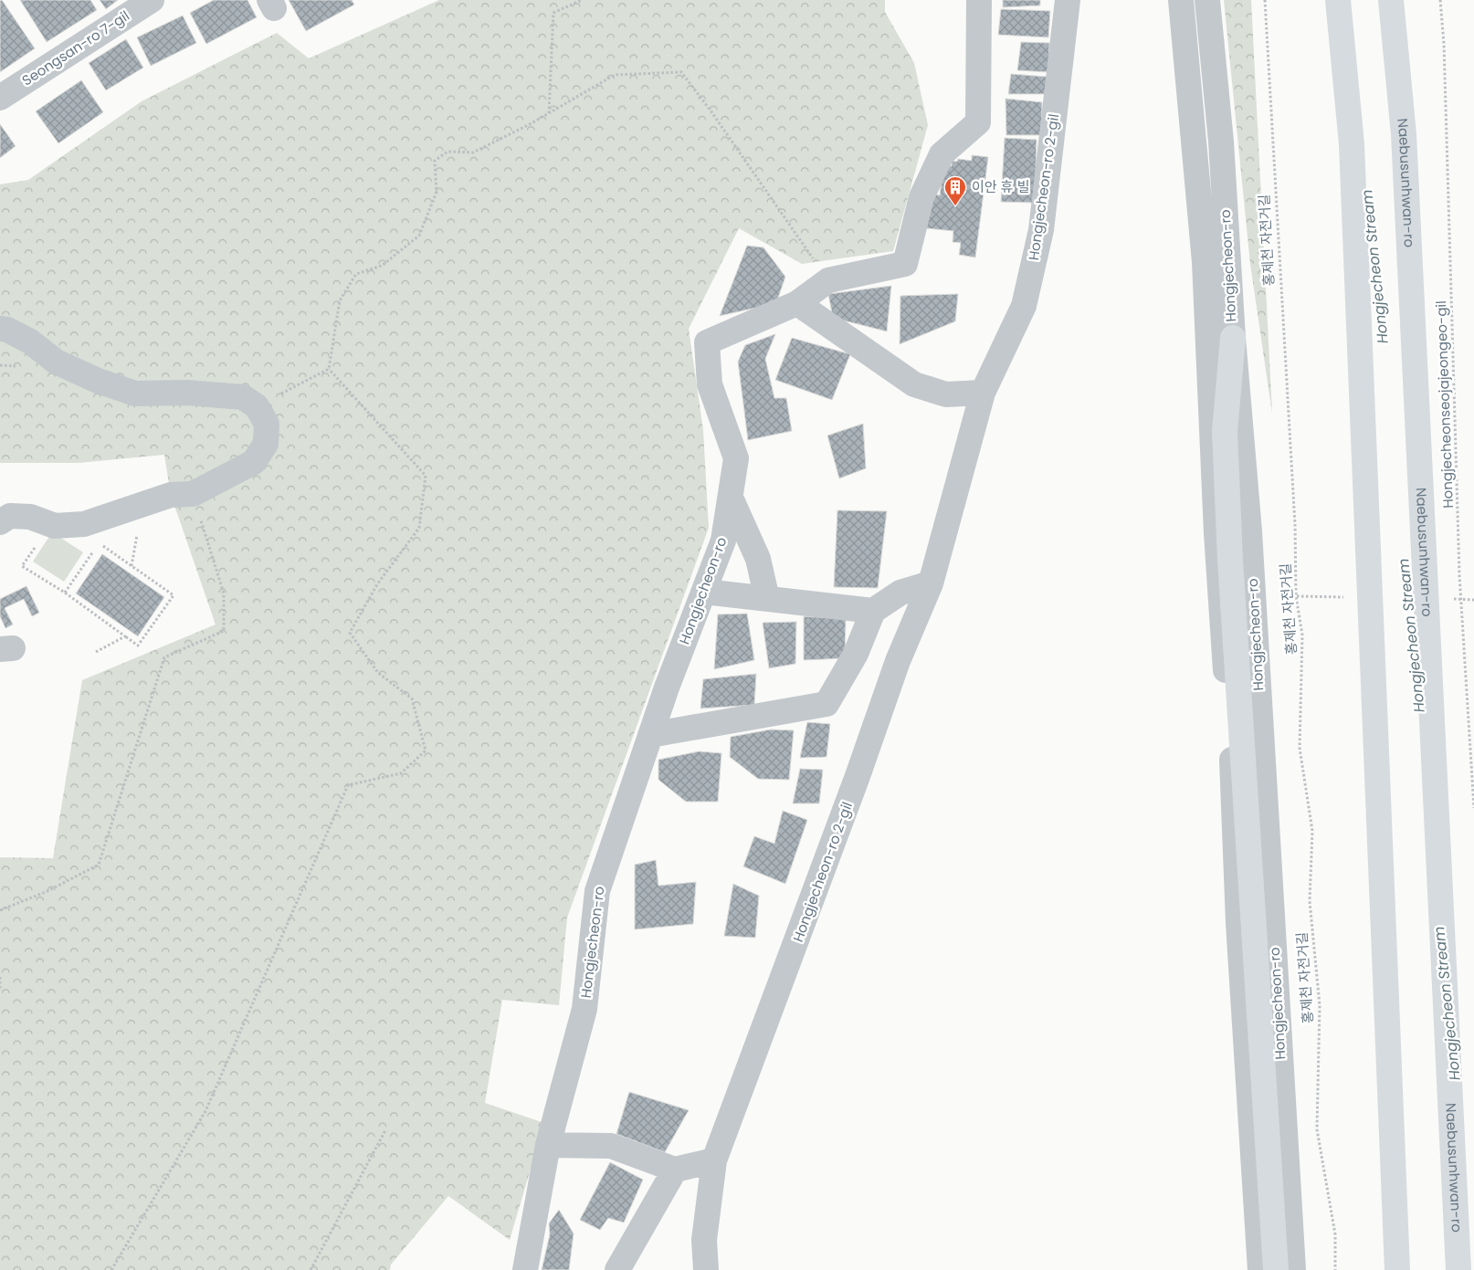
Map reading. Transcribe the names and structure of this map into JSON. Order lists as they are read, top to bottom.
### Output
{
  "streets": {
    "highway": ["Naebusunhwan-ro"],
    "street": ["Seongsan-ro 7-gil", "Hongjecheon-ro 2-gil", "Hongjecheon-ro"],
    "path": ["홍제천 자전거길", "Hongjecheonseojajeongeo-gil"]
  },
  "water": ["Hongjecheon Stream"],
  "places": {
    "building": ["이안 휴 빌"]
  }
}
